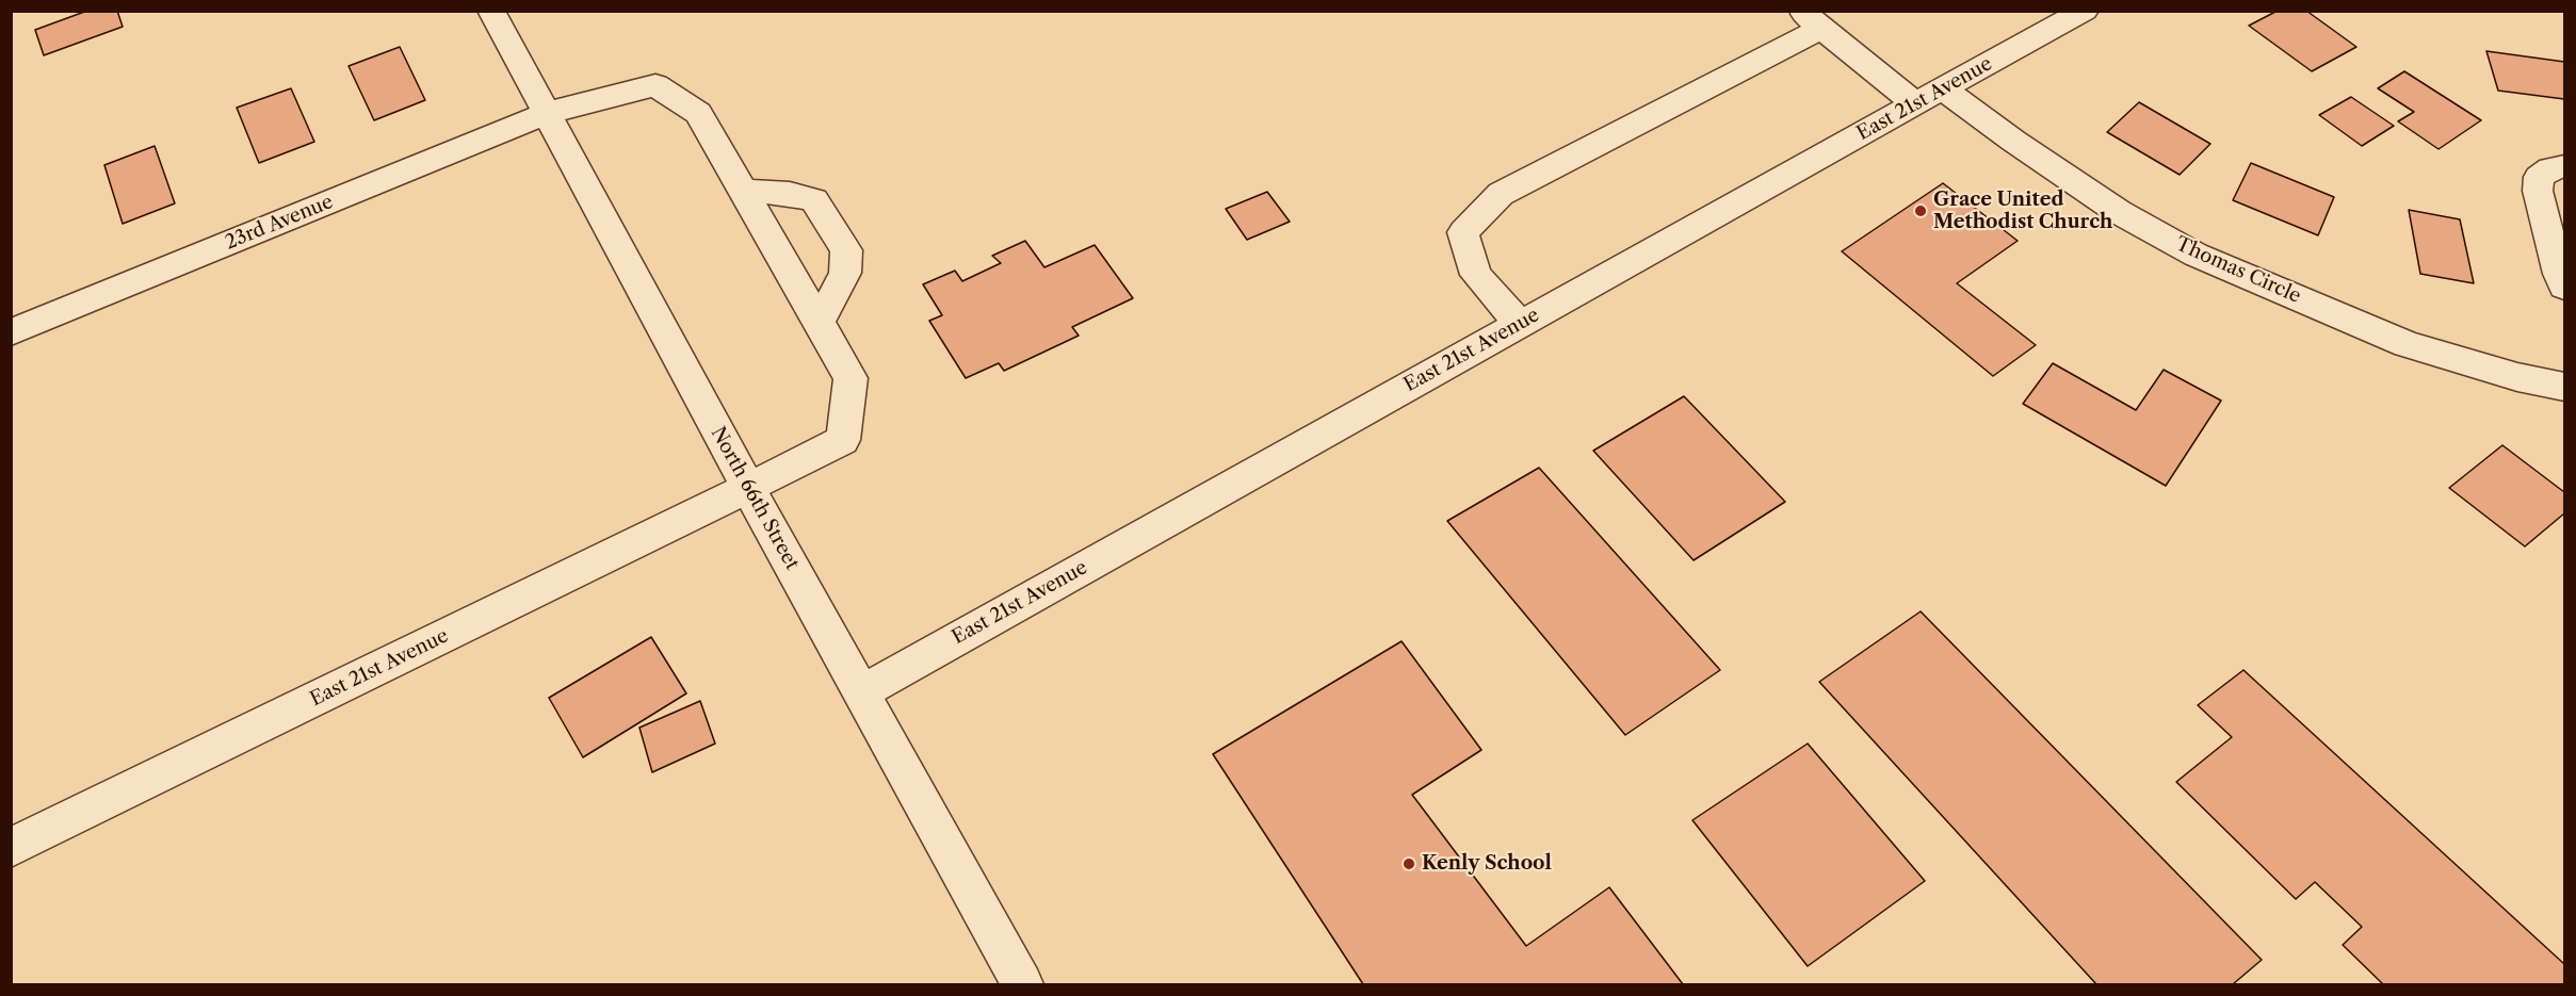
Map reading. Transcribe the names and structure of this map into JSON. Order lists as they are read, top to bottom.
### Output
{
  "streets": {
    "street": [
      "East 21st Avenue",
      "23rd Avenue",
      "Thomas Circle",
      "North 66th Street"
    ]
  },
  "crossings": [
    ["East 21st Avenue", "23rd Avenue"],
    ["East 21st Avenue", "Thomas Circle"],
    ["East 21st Avenue", "North 66th Street"],
    ["23rd Avenue", "North 66th Street"]
  ],
  "places": ["Grace United Methodist Church", "Kenly School"]
}
